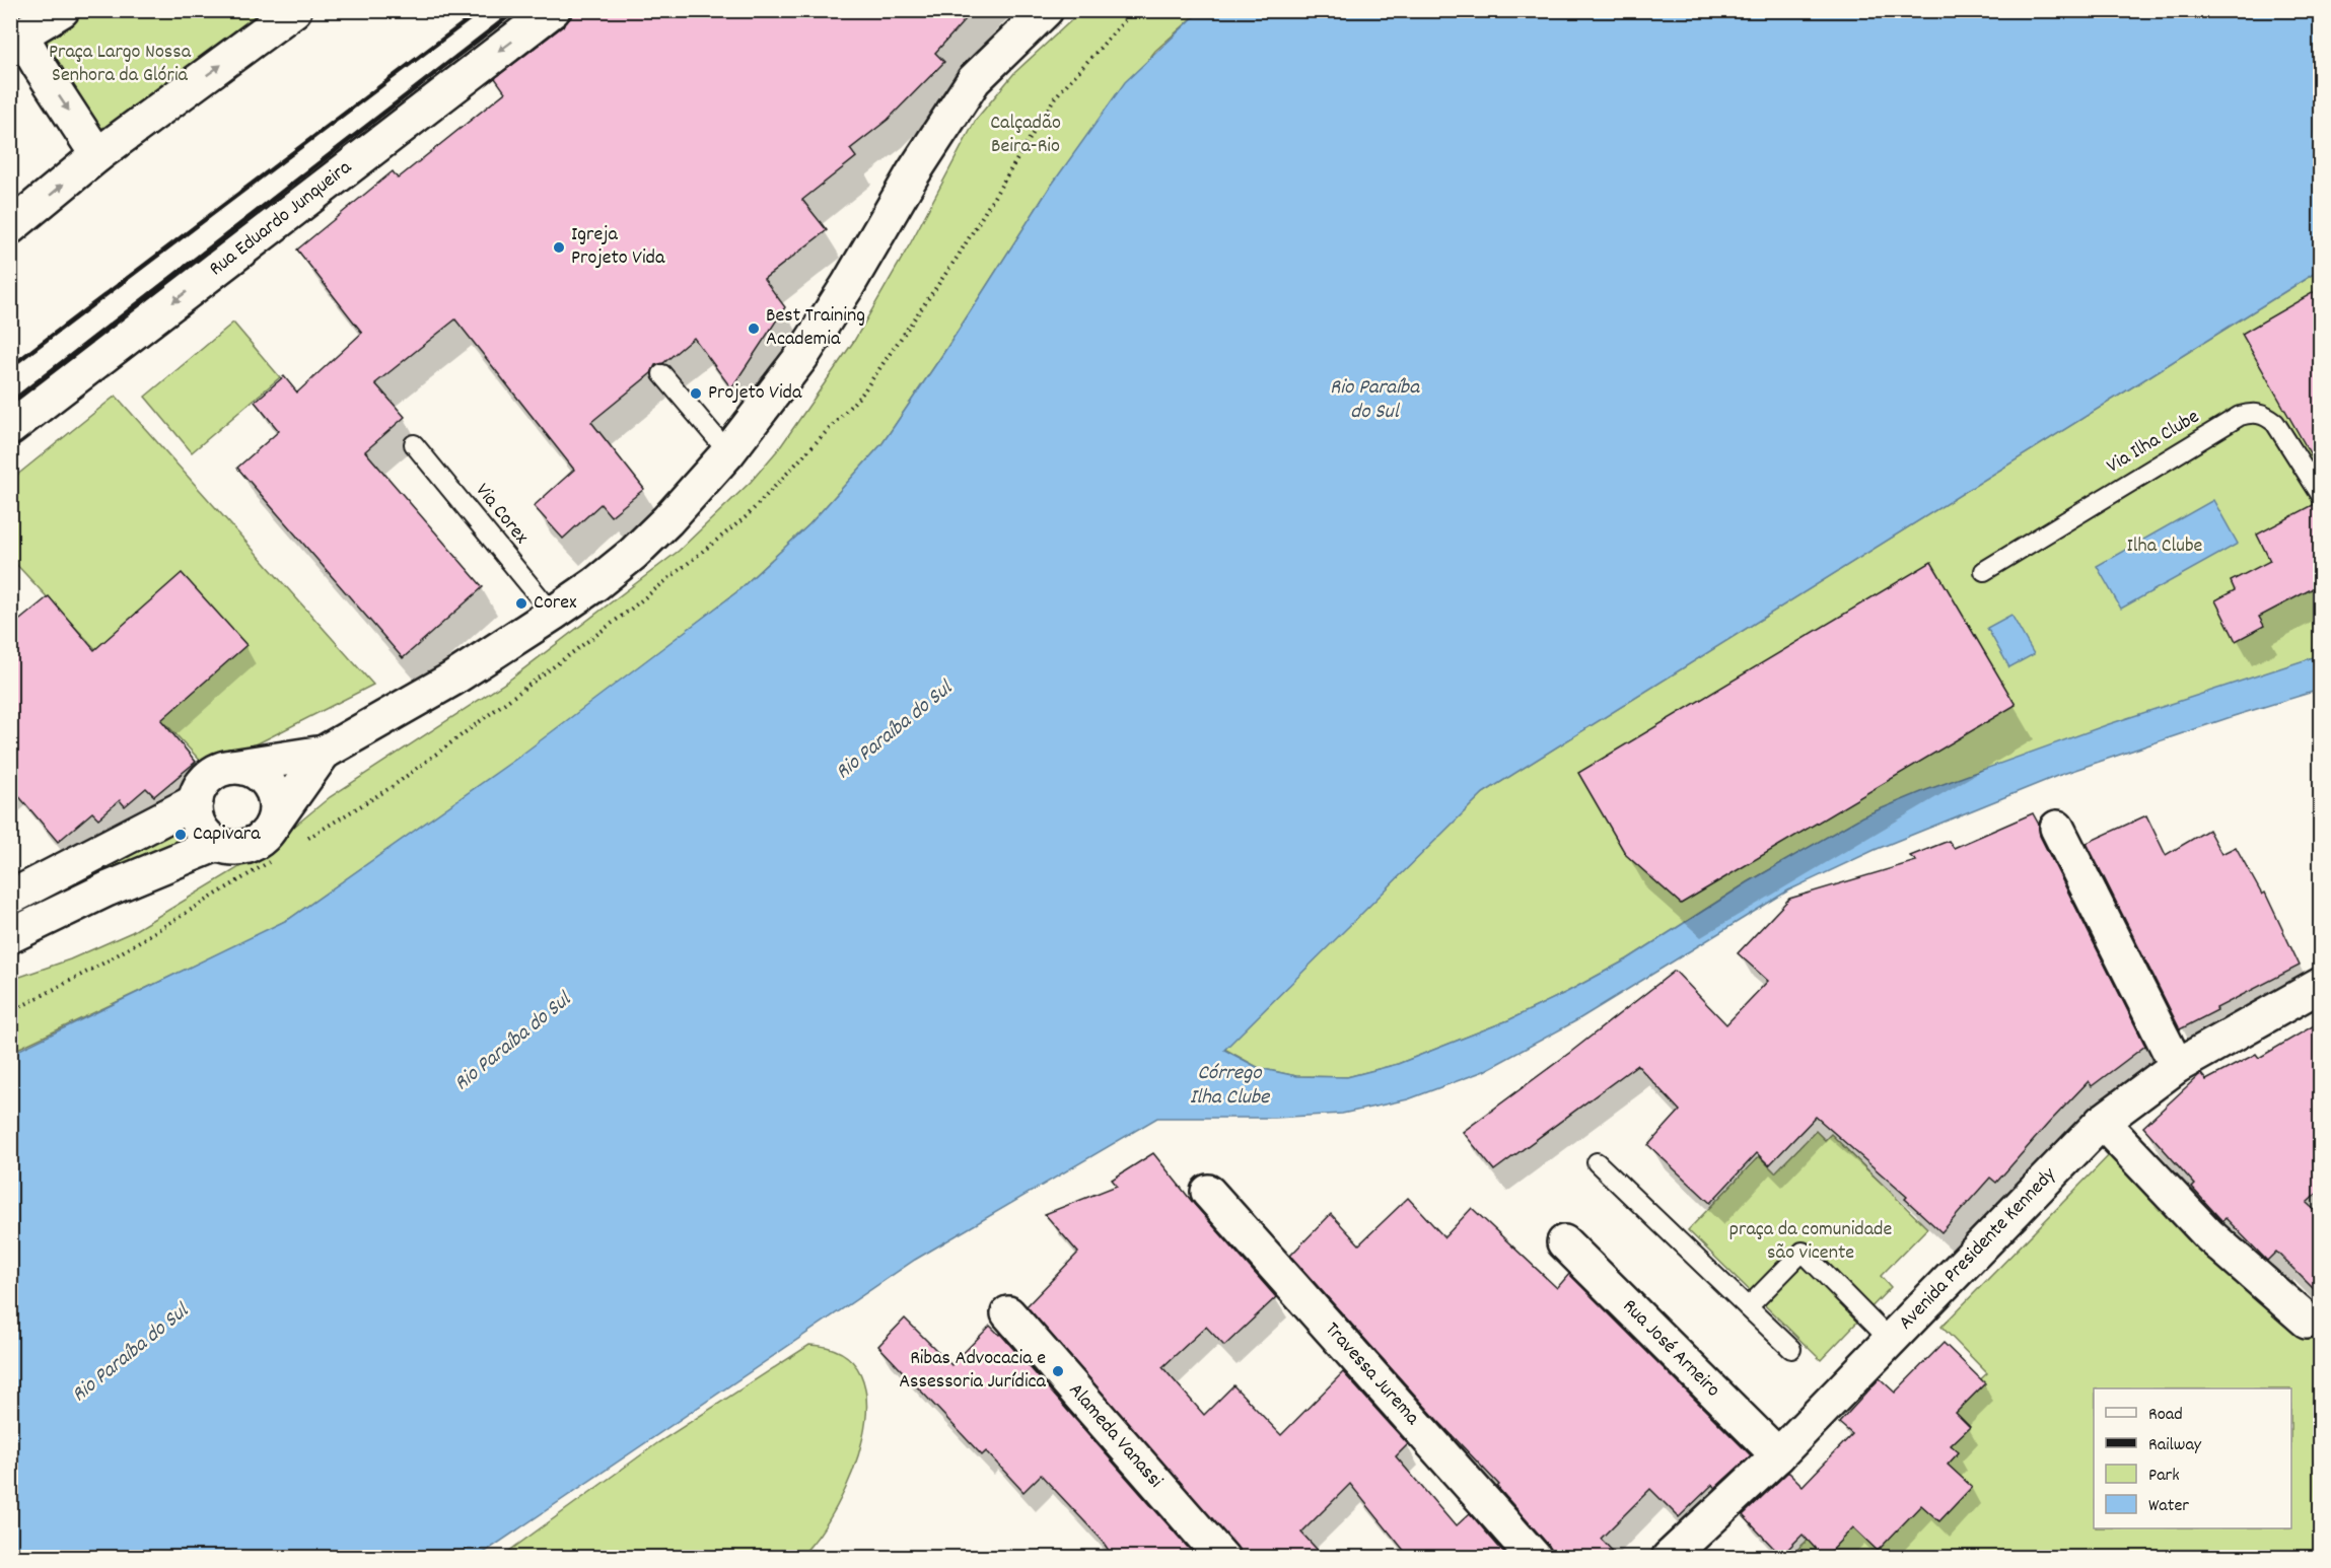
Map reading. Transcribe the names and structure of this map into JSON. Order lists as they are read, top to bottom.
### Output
{
  "streets": {
    "street": [
      "Rua Eduardo Junqueira",
      "Avenida Presidente Kennedy",
      "Rua José Arneiro",
      "Travessa Jurema",
      "Alameda Vanassi"
    ],
    "lane": ["Via Ilha Clube", "Via Corex"]
  },
  "crossings": [
    ["Avenida Presidente Kennedy", "Rua José Arneiro"]
  ],
  "water": ["Rio Paraíba do Sul", "Córrego Ilha Clube"],
  "parks": [
    "Praça Largo Nossa Senhora da Glória",
    "Calçadão Beira-Rio",
    "Ilha Clube",
    "praça da comunidade são vicente"
  ],
  "places": [
    "Igreja Projeto Vida",
    "Best Training Academia",
    "Projeto Vida",
    "Corex",
    "Capivara",
    "Ribas Advocacia e Assessoria Jurídica"
  ],
  "legend": [
    "Road",
    "Railway",
    "Park",
    "Water"
  ]
}
